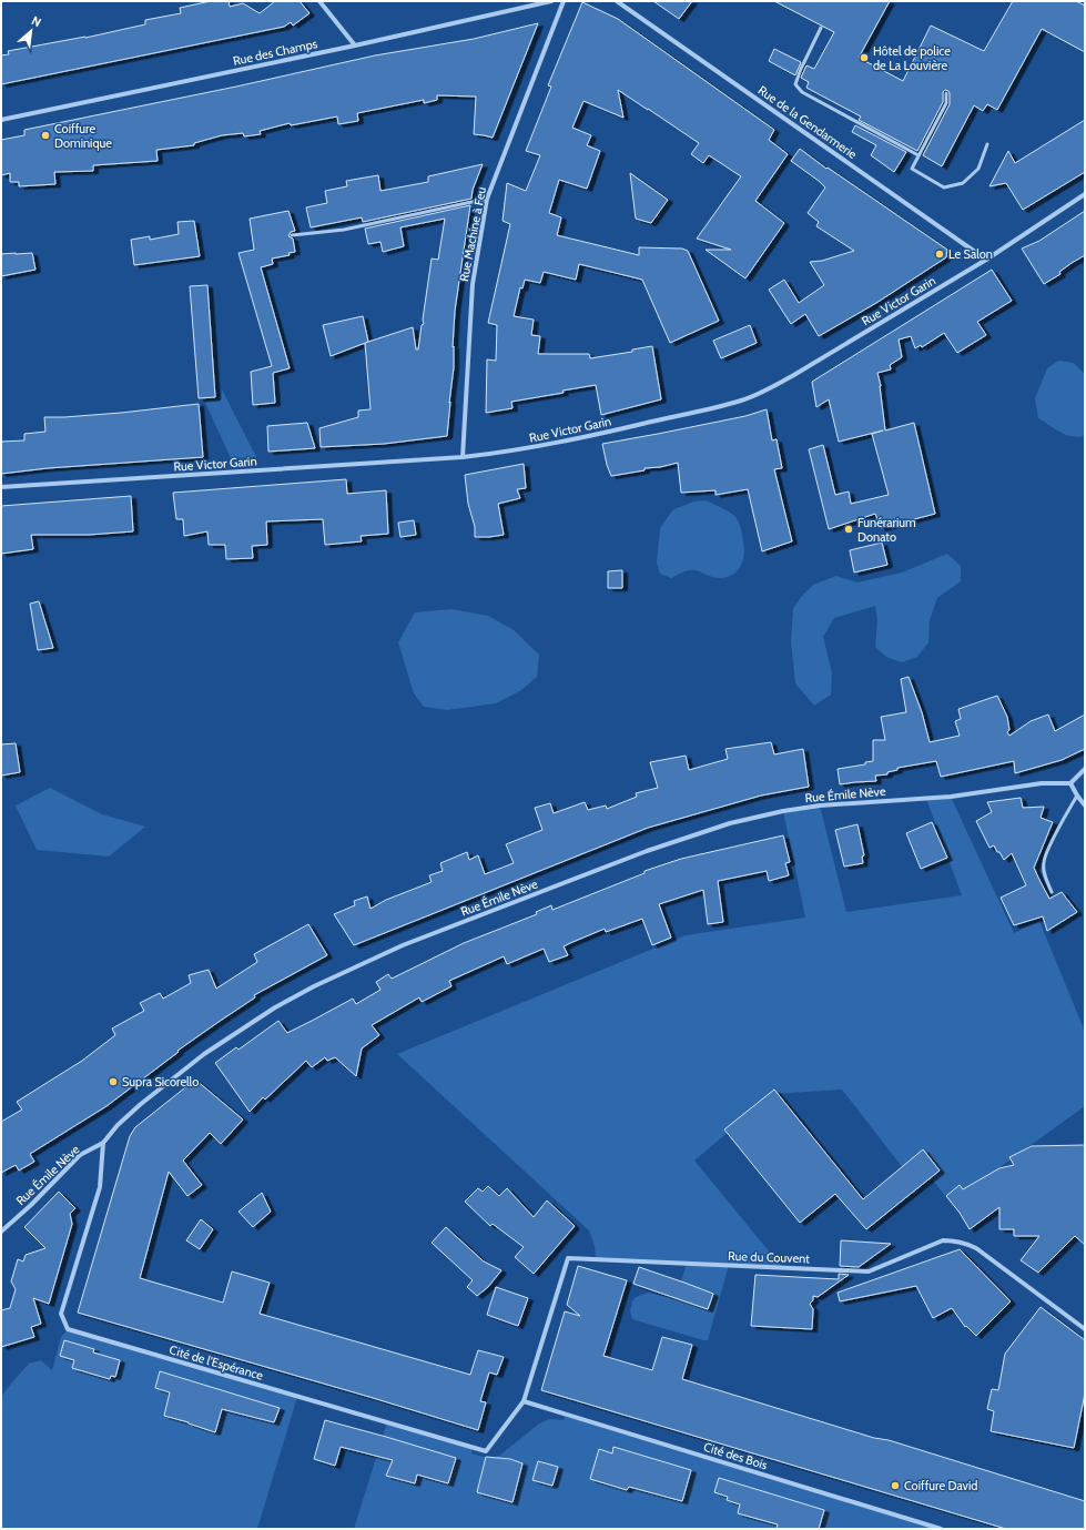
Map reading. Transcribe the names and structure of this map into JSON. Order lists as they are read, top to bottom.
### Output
{
  "streets": {
    "street": [
      "Rue des Champs",
      "Rue de la Gendarmerie",
      "Rue Machine à Feu",
      "Rue Victor Garin",
      "Rue Émile Nève",
      "Rue du Couvent",
      "Cité de l'Espérance",
      "Cité des Bois"
    ]
  },
  "crossings": [
    ["Rue de la Gendarmerie", "Rue Victor Garin"],
    ["Rue Machine à Feu", "Rue Victor Garin"],
    ["Rue Émile Nève", "Cité de l'Espérance"],
    ["Rue du Couvent", "Cité de l'Espérance"],
    ["Rue du Couvent", "Cité des Bois"],
    ["Cité de l'Espérance", "Cité des Bois"]
  ],
  "places": [
    "Hôtel de police de La Louvière",
    "Coiffure Dominique",
    "Le Salon",
    "Funérarium Donato",
    "Supra Sicorello",
    "Coiffure David"
  ],
  "north": "top right"
}
